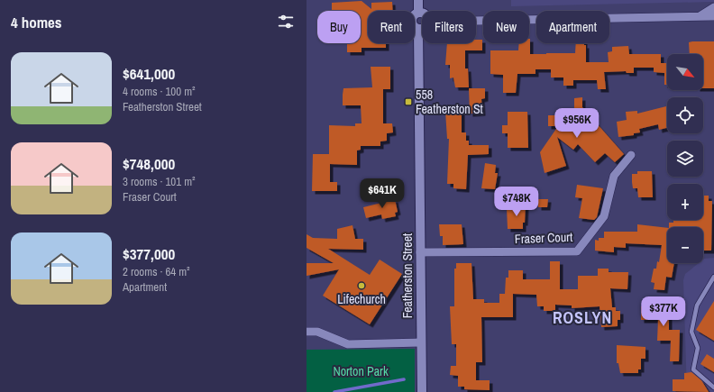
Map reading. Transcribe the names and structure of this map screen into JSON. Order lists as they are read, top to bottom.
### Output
{
  "streets": {
    "main road": ["Featherston Street"],
    "street": ["Fraser Court"]
  },
  "crossings": [
    ["Fraser Court", "Featherston Street"]
  ],
  "districts": ["ROSLYN"],
  "parks": ["Norton Park"],
  "places": {
    "transit": ["558 Featherston St"],
    "other": ["Lifechurch"]
  },
  "north": "bottom right",
  "page": {
    "heading": "4 homes",
    "chip": [
      "Buy",
      "Rent",
      "Filters",
      "New",
      "Apartment"
    ],
    "list": [
      {
        "name": "$641,000",
        "note": "4 rooms · 100 m² · Featherston Street"
      },
      {
        "name": "$748,000",
        "note": "3 rooms · 101 m² · Fraser Court"
      },
      {
        "name": "$377,000",
        "note": "2 rooms · 64 m² · Apartment"
      }
    ],
    "map_buttons": ["+", "−"],
    "price": [
      "$956K",
      "$641K",
      "$748K",
      "$377K"
    ]
  }
}
